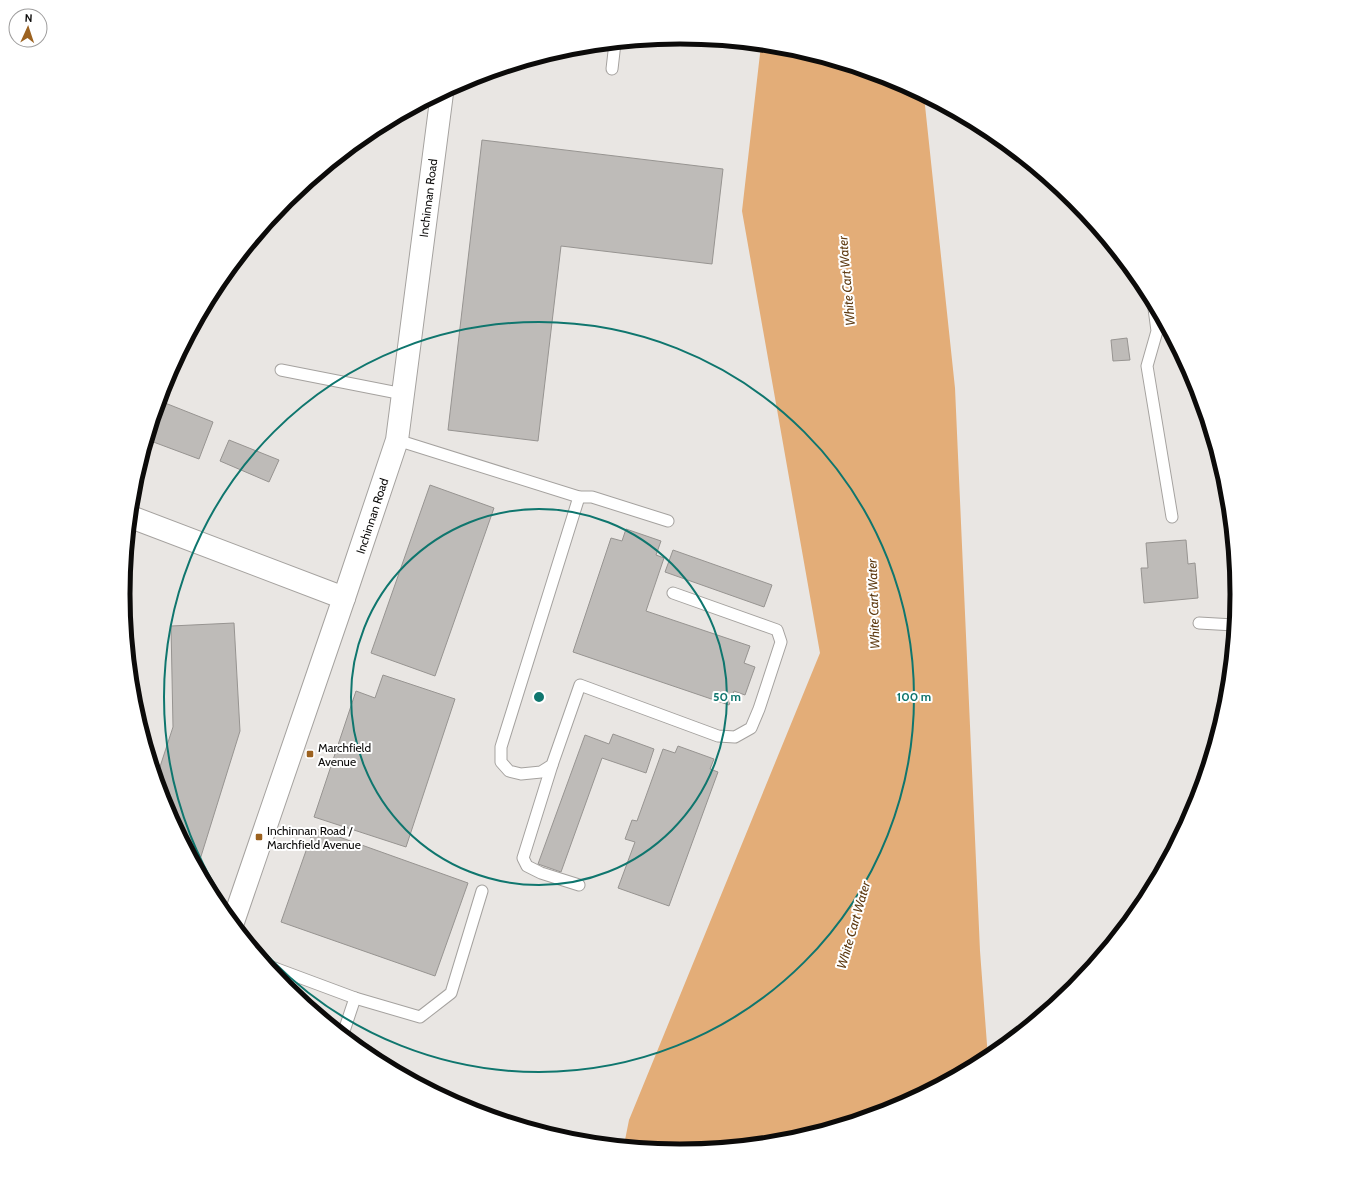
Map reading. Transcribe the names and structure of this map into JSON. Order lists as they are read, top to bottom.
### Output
{
  "streets": {
    "street": ["Inchinnan Road"]
  },
  "water": ["White Cart Water"],
  "places": {
    "transit": ["Marchfield Avenue", "Inchinnan Road / Marchfield Avenue"]
  },
  "north": "top",
  "rings": ["50 m", "100 m"]
}
